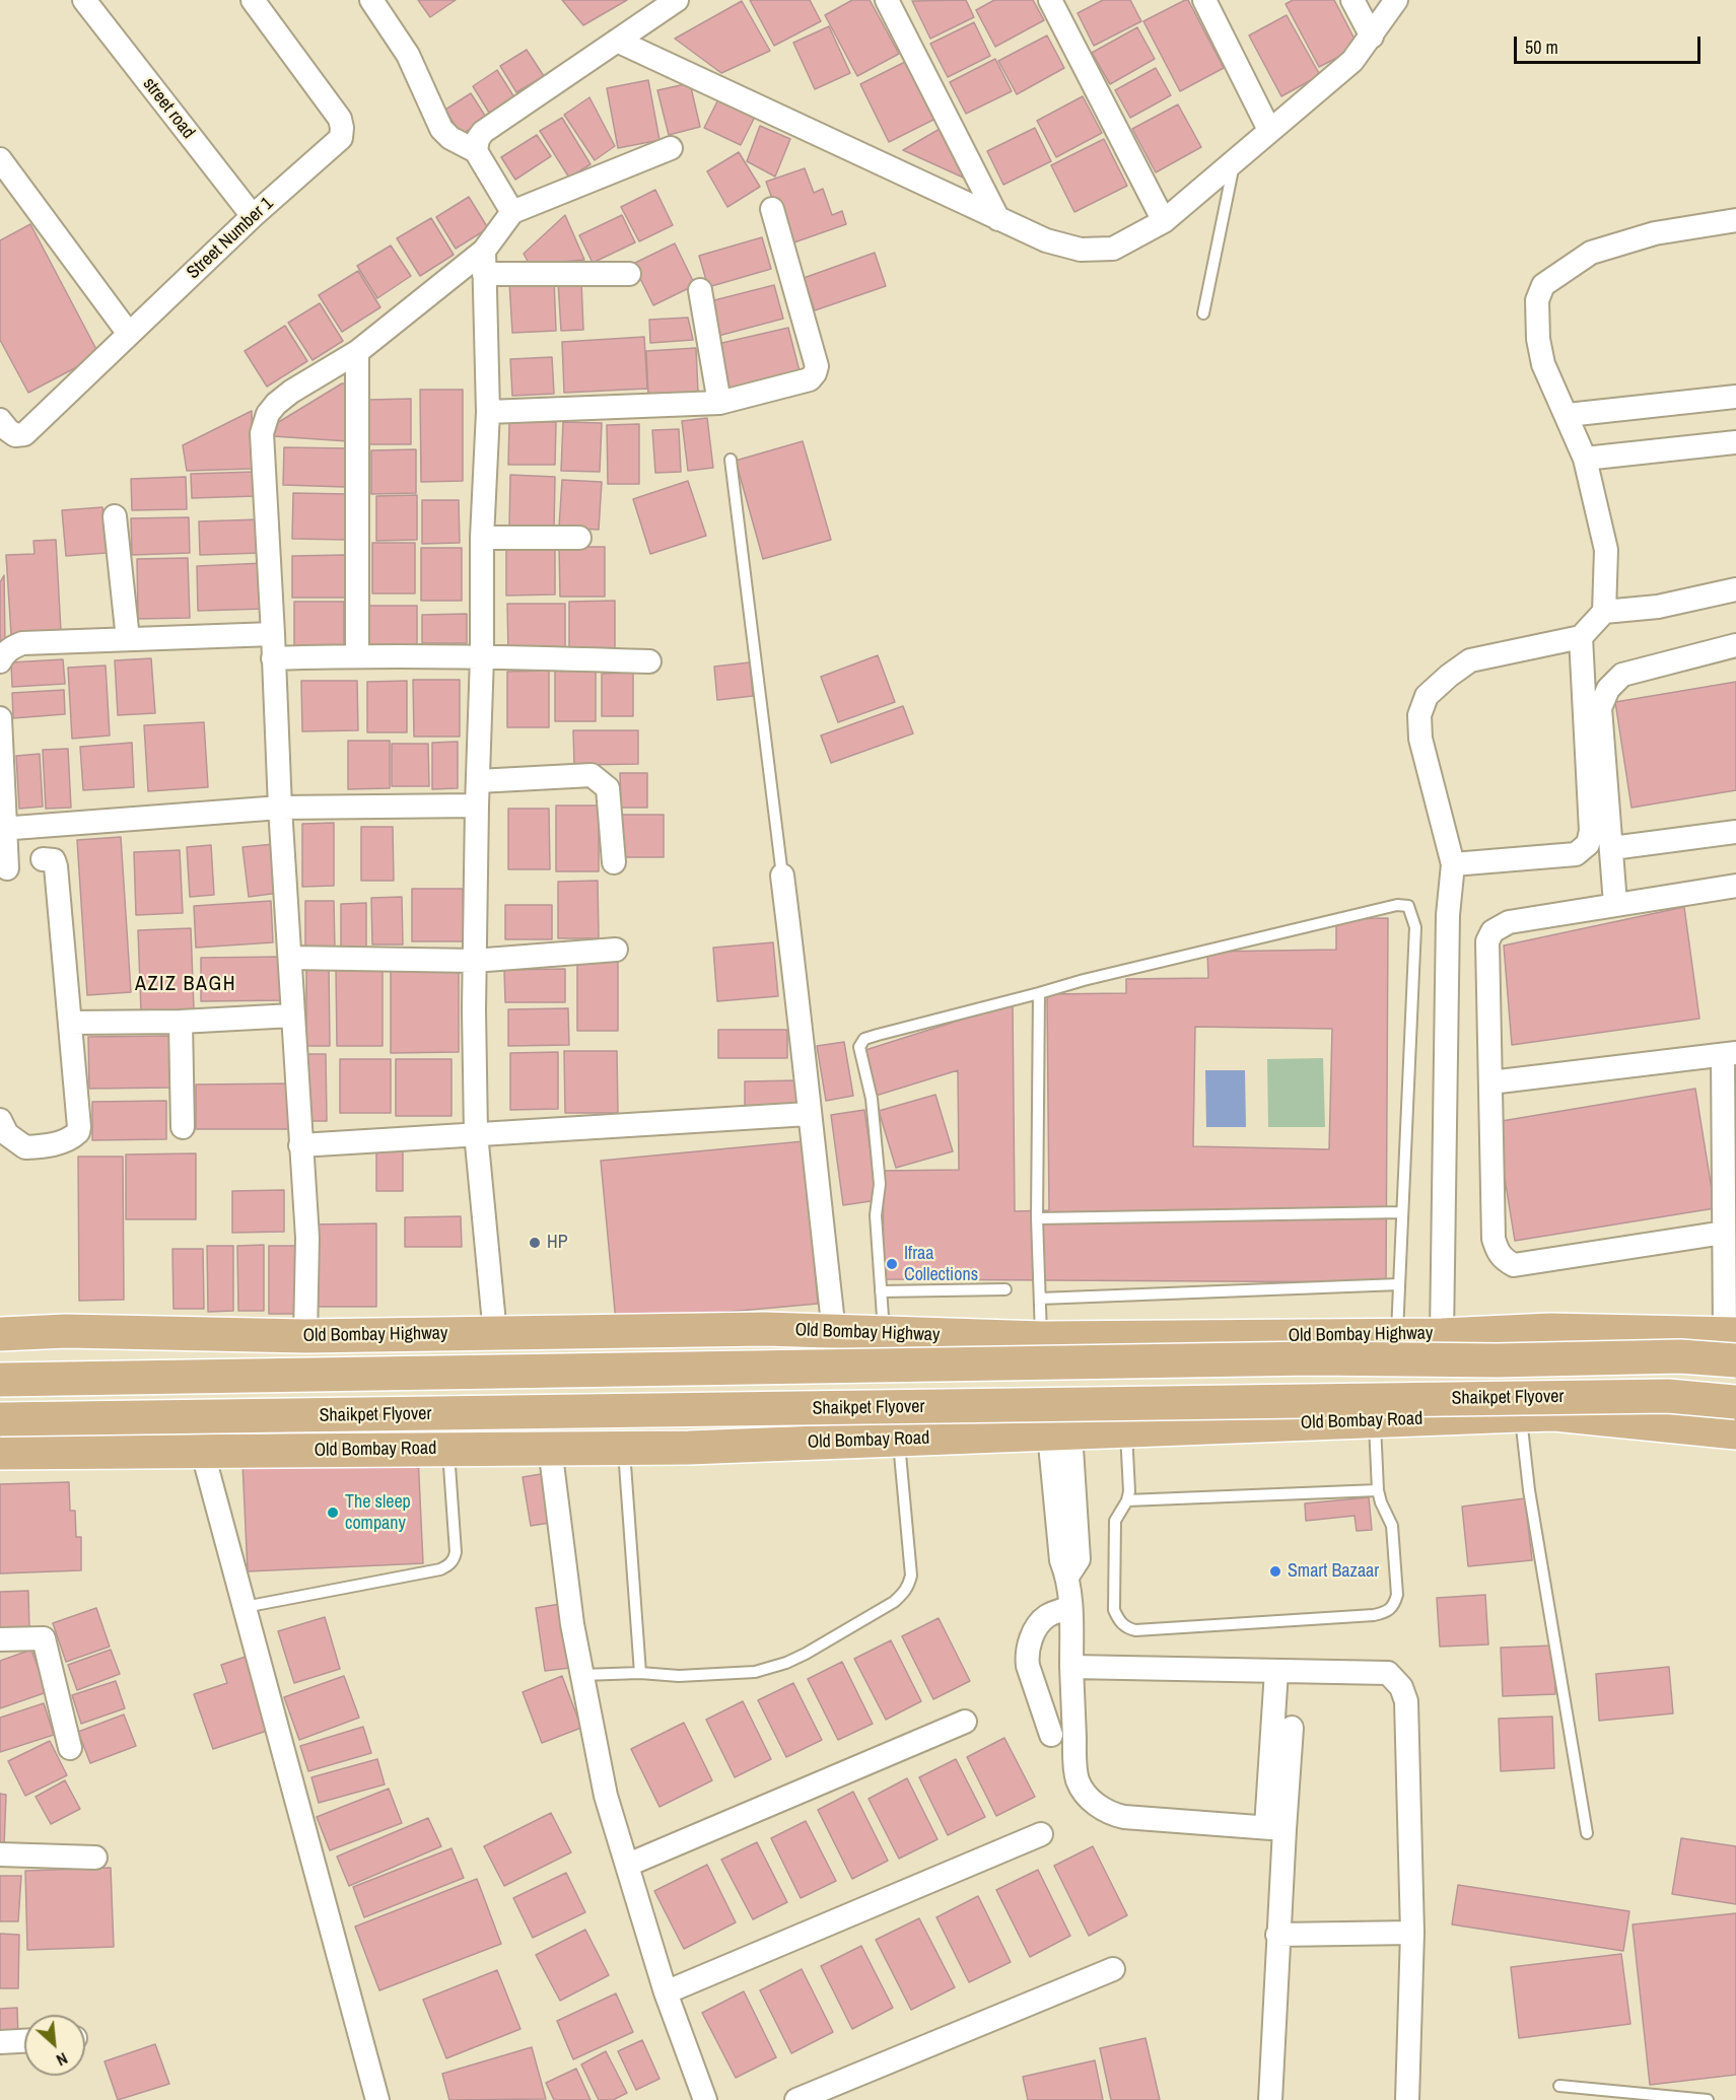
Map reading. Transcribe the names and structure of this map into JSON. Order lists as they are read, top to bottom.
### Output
{
  "streets": {
    "main road": ["Old Bombay Highway", "Shaikpet Flyover", "Old Bombay Road"],
    "street": ["street road", "Street Number 1"]
  },
  "crossings": [
    ["street road", "Street Number 1"],
    ["Old Bombay Highway", "Shaikpet Flyover"]
  ],
  "districts": ["AZIZ BAGH"],
  "places": [
    "HP",
    "Ifraa Collections",
    "The sleep company",
    "Smart Bazaar"
  ],
  "scale_bar": "50 m",
  "north": "bottom right"
}
